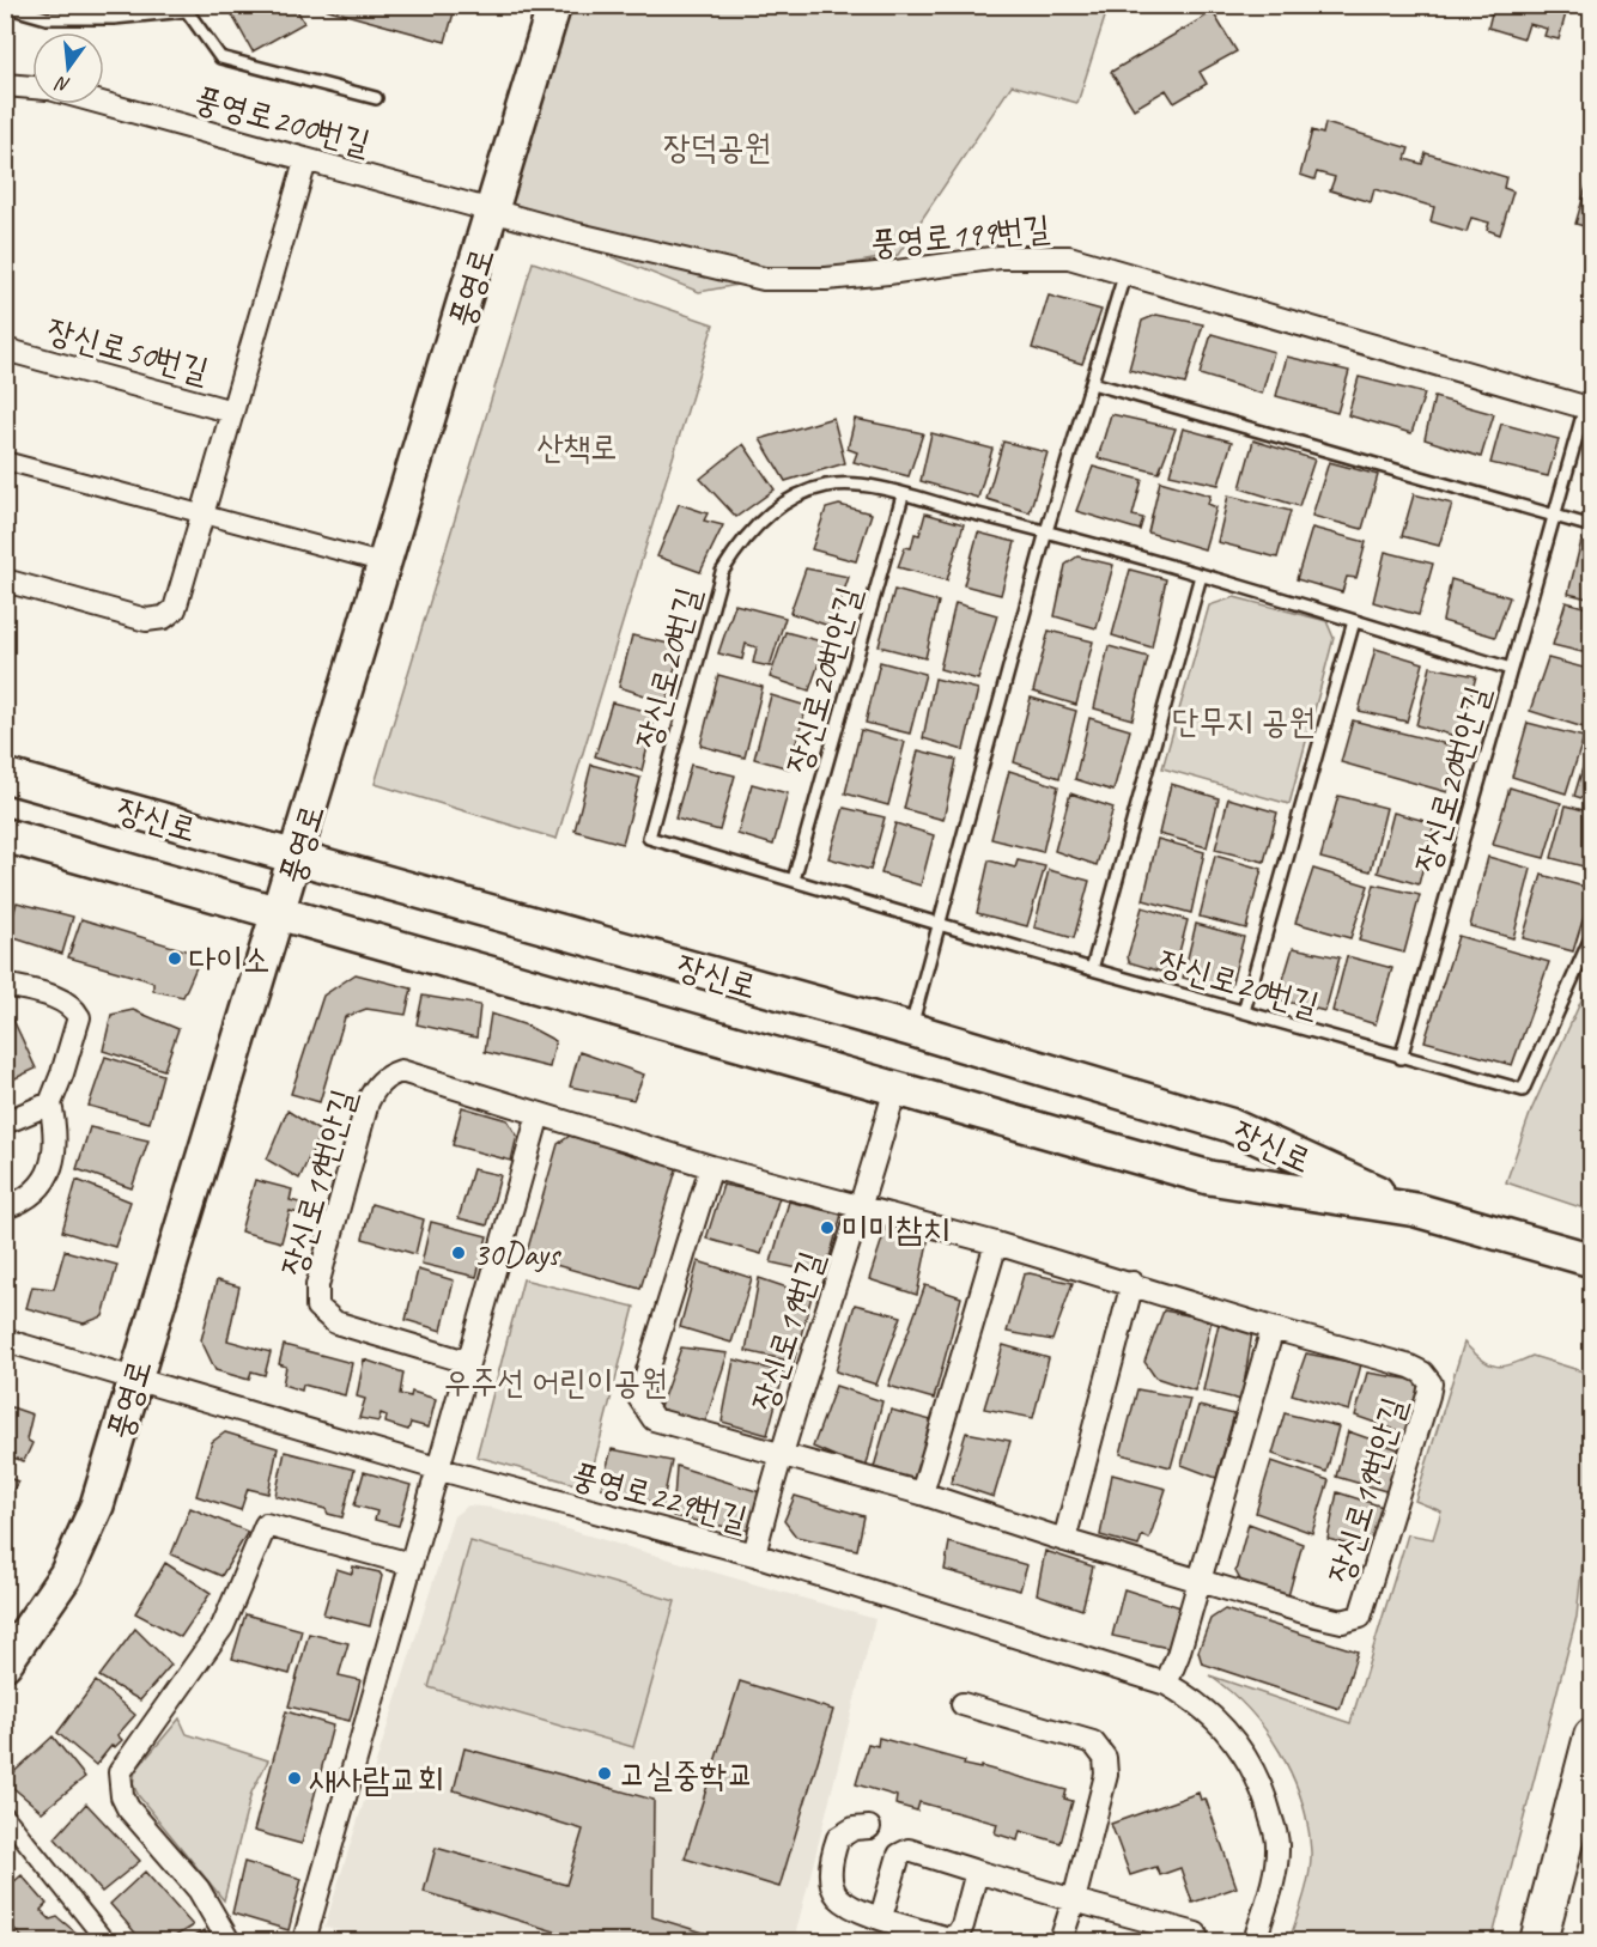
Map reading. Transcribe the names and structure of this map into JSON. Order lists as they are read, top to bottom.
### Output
{
  "streets": {
    "main road": ["풍영로", "장신로"],
    "street": [
      "풍영로200번길",
      "풍영로199번길",
      "장신로50번길",
      "장신로19번안길",
      "장신로19번길",
      "풍영로229번길"
    ],
    "lane": ["장신로20번길", "장신로20번안길"]
  },
  "crossings": [
    ["풍영로200번길", "풍영로199번길"],
    ["풍영로200번길", "풍영로"],
    ["풍영로199번길", "풍영로"],
    ["풍영로199번길", "장신로20번안길"],
    ["풍영로", "장신로"],
    ["풍영로", "풍영로229번길"],
    ["장신로20번길", "장신로20번안길"],
    ["장신로", "장신로19번길"],
    ["장신로19번안길", "장신로19번길"],
    ["장신로19번길", "풍영로229번길"]
  ],
  "parks": [
    "장덕공원",
    "산책로",
    "단무지 공원",
    "우주선 어린이공원"
  ],
  "places": [
    "다이소",
    "미미참치",
    "30Days",
    "고실중학교",
    "새사람교회"
  ],
  "north": "bottom"
}
